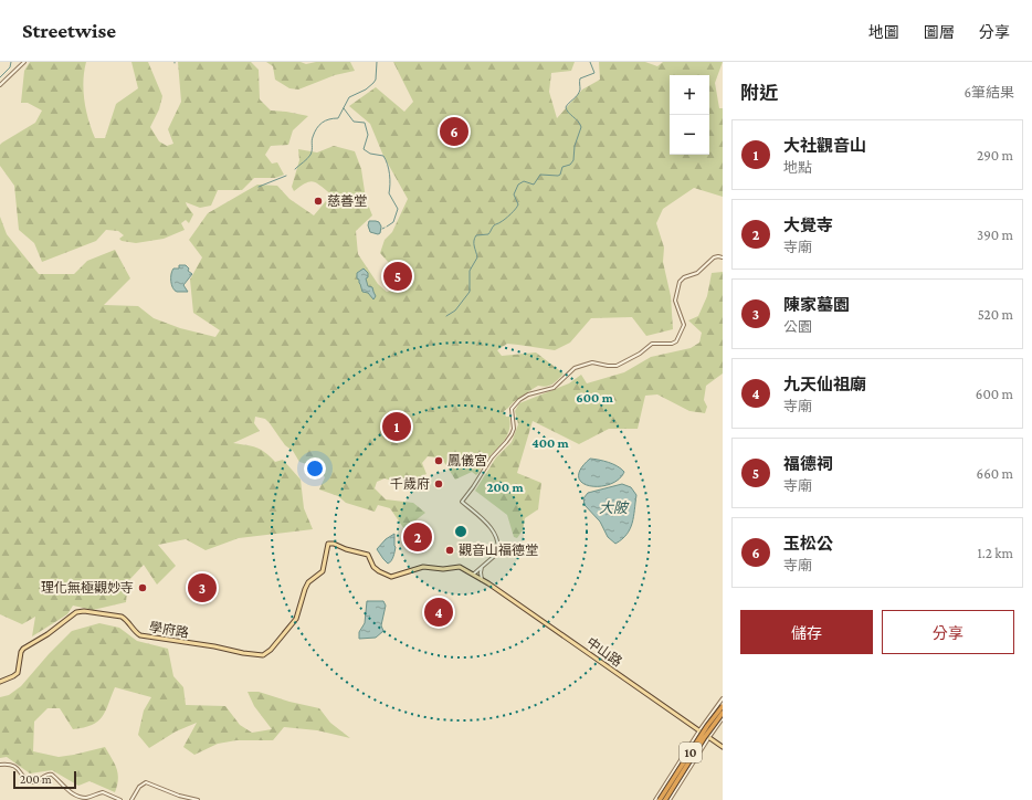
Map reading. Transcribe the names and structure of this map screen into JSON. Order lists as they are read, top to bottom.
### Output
{
  "streets": {
    "highway": ["10"],
    "main road": ["學府路", "中山路"]
  },
  "crossings": [
    ["學府路", "中山路"]
  ],
  "water": ["大陂"],
  "places": [
    "慈善堂",
    "鳳儀宮",
    "千歲府",
    "觀音山福德堂",
    "理化無極觀妙寺"
  ],
  "scale_bar": "200 m",
  "page": {
    "header": "Streetwise",
    "nav": ["地圖", "圖層", "分享"],
    "heading": ["附近", "6筆結果"],
    "map_buttons": ["+", "−"],
    "pins": [
      "6",
      "5",
      "1",
      "2",
      "3",
      "4"
    ],
    "list": [
      {
        "mark": "1",
        "name": "大社觀音山",
        "note": "地點",
        "value": "290 m"
      },
      {
        "mark": "2",
        "name": "大覺寺",
        "note": "寺廟",
        "value": "390 m"
      },
      {
        "mark": "3",
        "name": "陳家墓園",
        "note": "公園",
        "value": "520 m"
      },
      {
        "mark": "4",
        "name": "九天仙祖廟",
        "note": "寺廟",
        "value": "600 m"
      },
      {
        "mark": "5",
        "name": "福德祠",
        "note": "寺廟",
        "value": "660 m"
      },
      {
        "mark": "6",
        "name": "玉松公",
        "note": "寺廟",
        "value": "1.2 km"
      }
    ],
    "buttons": ["儲存", "分享"],
    "scale": "200 m"
  },
  "rings": ["600 m", "400 m", "200 m"]
}
